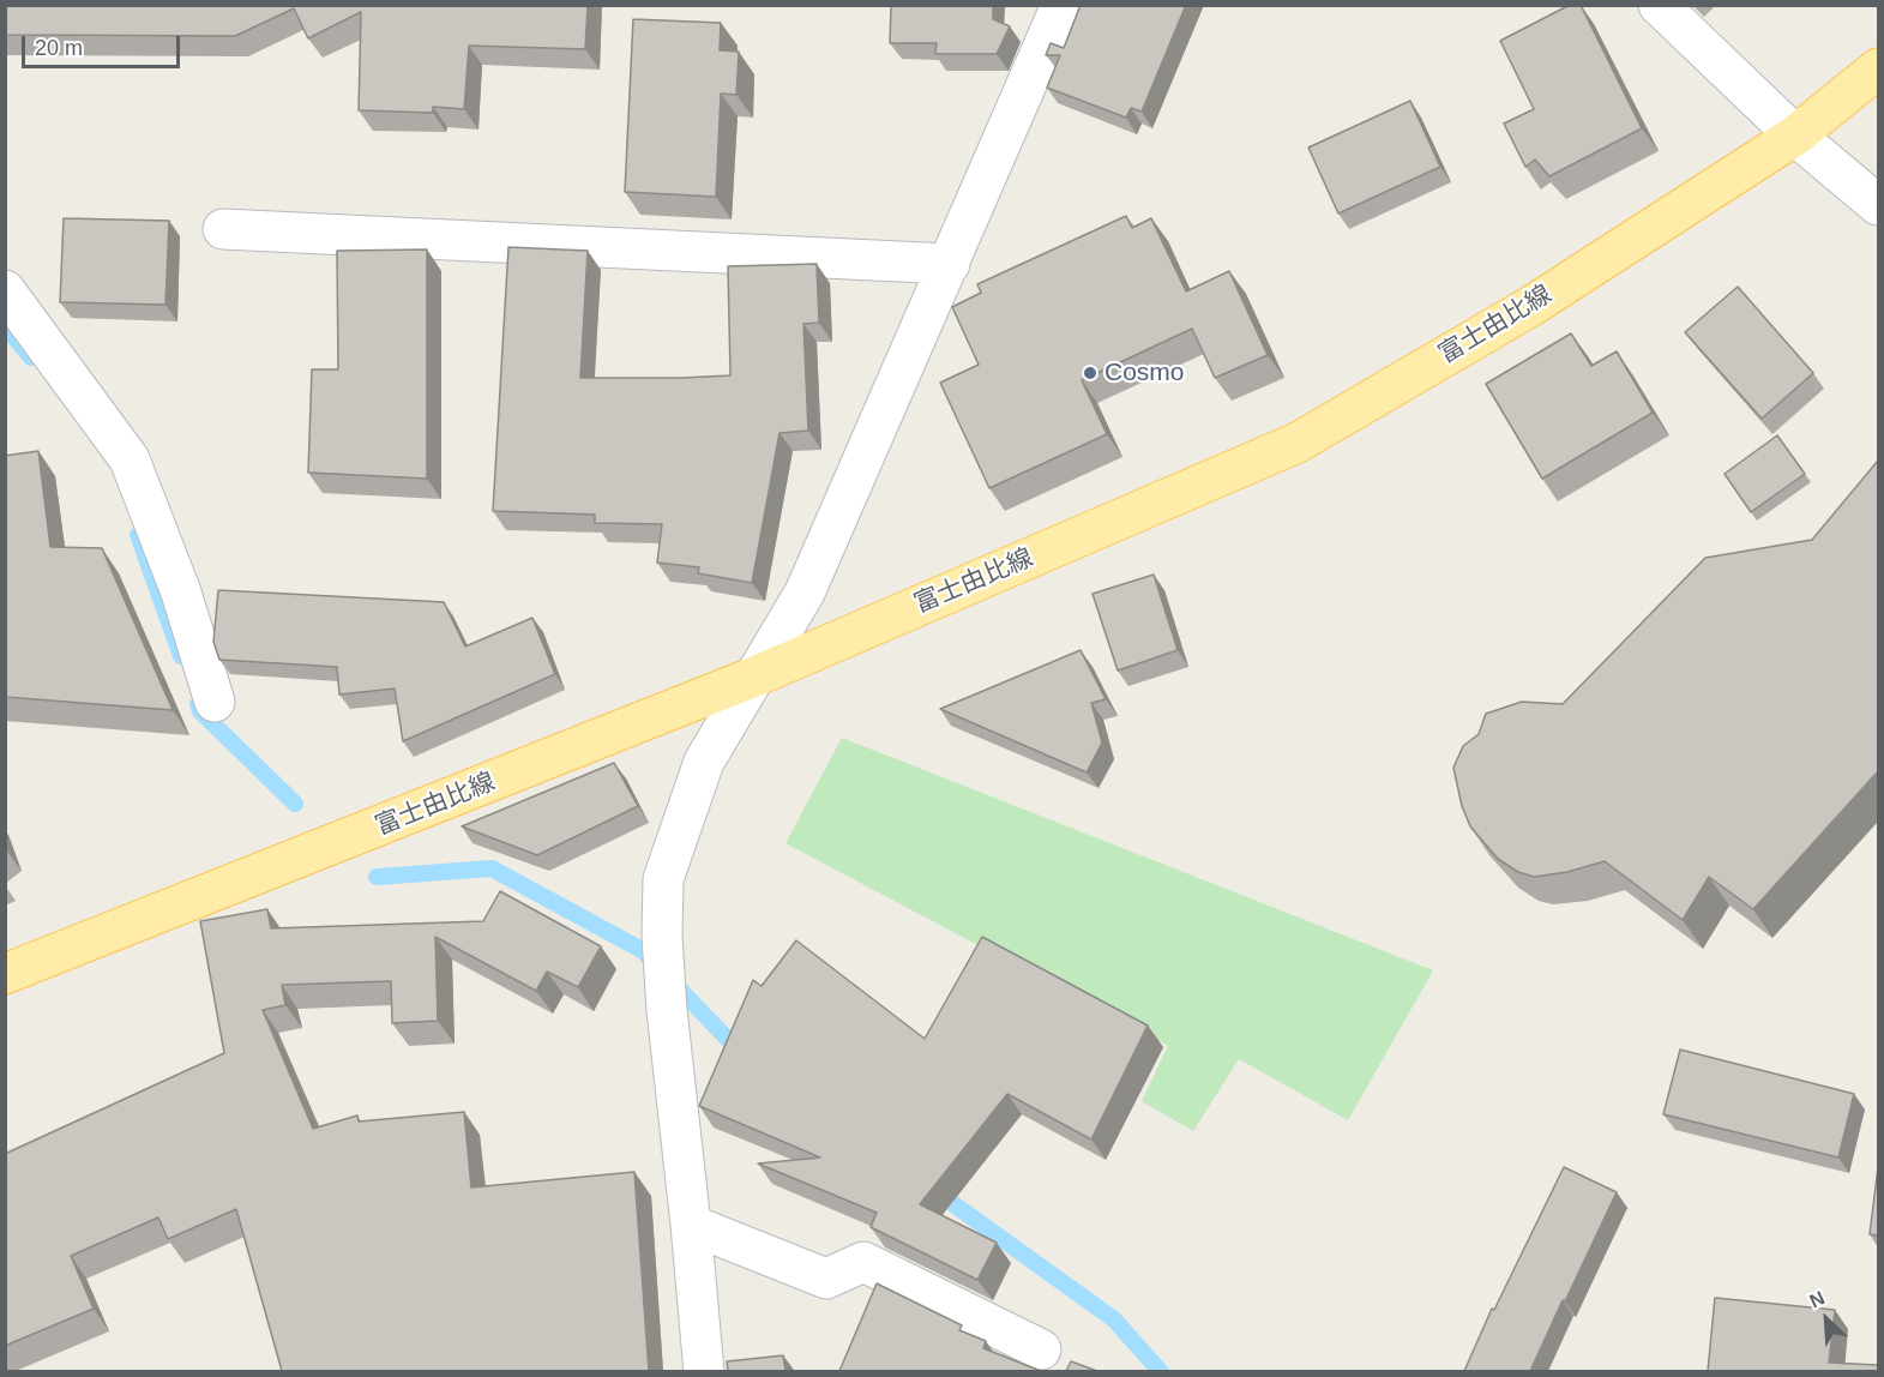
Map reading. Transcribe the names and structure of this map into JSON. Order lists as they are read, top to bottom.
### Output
{
  "streets": {
    "main road": ["富士由比線"]
  },
  "places": ["Cosmo"],
  "scale_bar": "20 m",
  "north": "top left"
}
